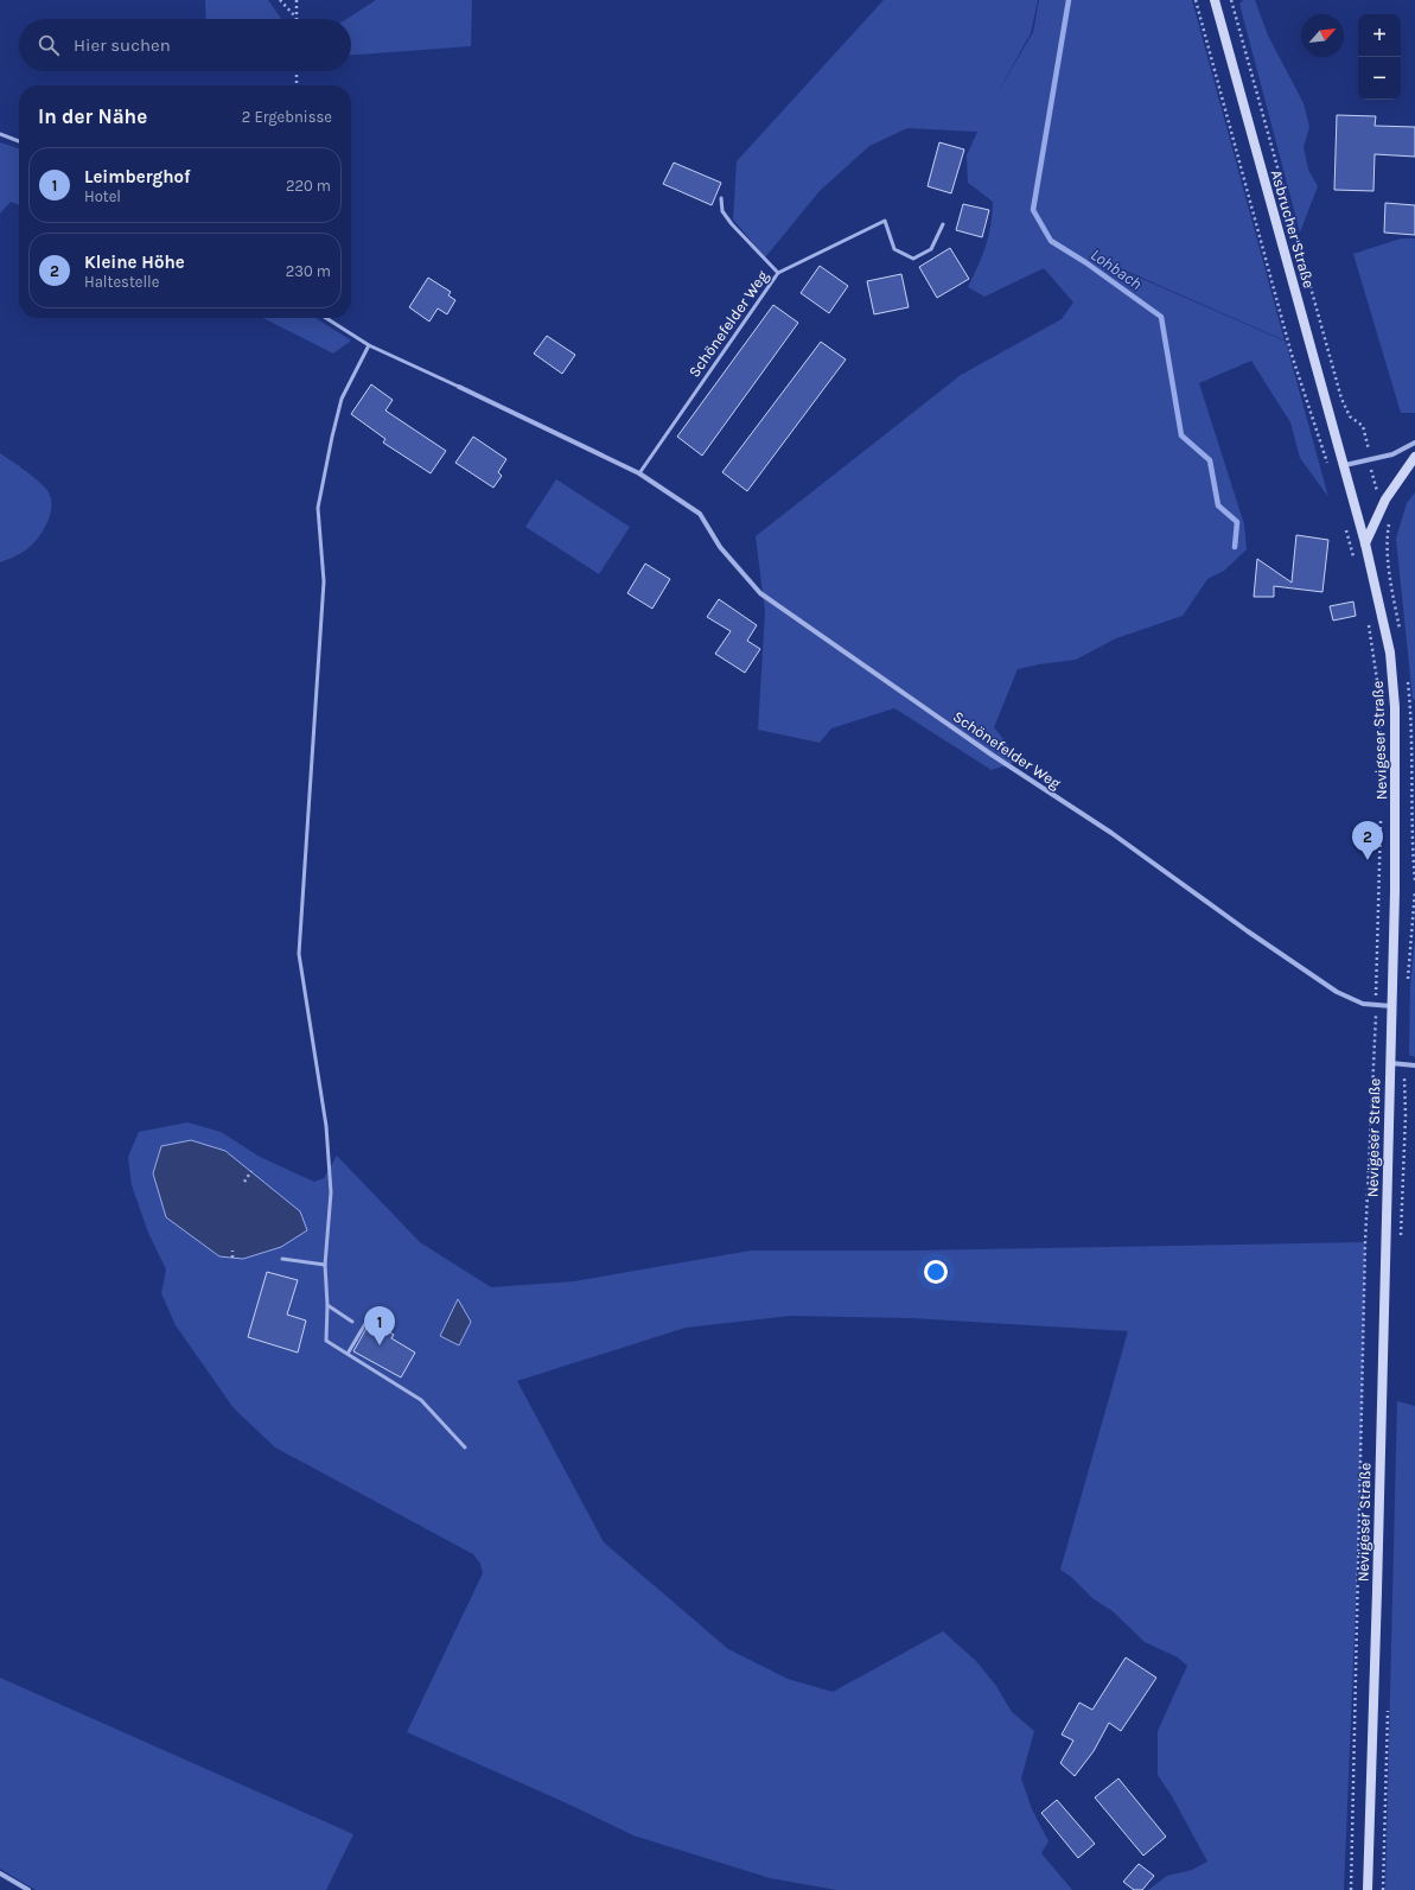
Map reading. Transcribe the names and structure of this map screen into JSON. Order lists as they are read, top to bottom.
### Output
{
  "streets": {
    "main road": ["Asbrucher Straße", "Nevigeser Straße"],
    "street": ["Schönefelder Weg"]
  },
  "crossings": [
    ["Asbrucher Straße", "Nevigeser Straße"],
    ["Schönefelder Weg", "Nevigeser Straße"]
  ],
  "water": ["Lohbach"],
  "north": "top right",
  "page": {
    "map_buttons": ["+", "−"],
    "search": "Hier suchen",
    "heading": ["In der Nähe", "2 Ergebnisse"],
    "list": [
      {
        "mark": "1",
        "name": "Leimberghof",
        "note": "Hotel",
        "value": "220 m"
      },
      {
        "mark": "2",
        "name": "Kleine Höhe",
        "note": "Haltestelle",
        "value": "230 m"
      }
    ],
    "pins": ["2", "1"]
  }
}
